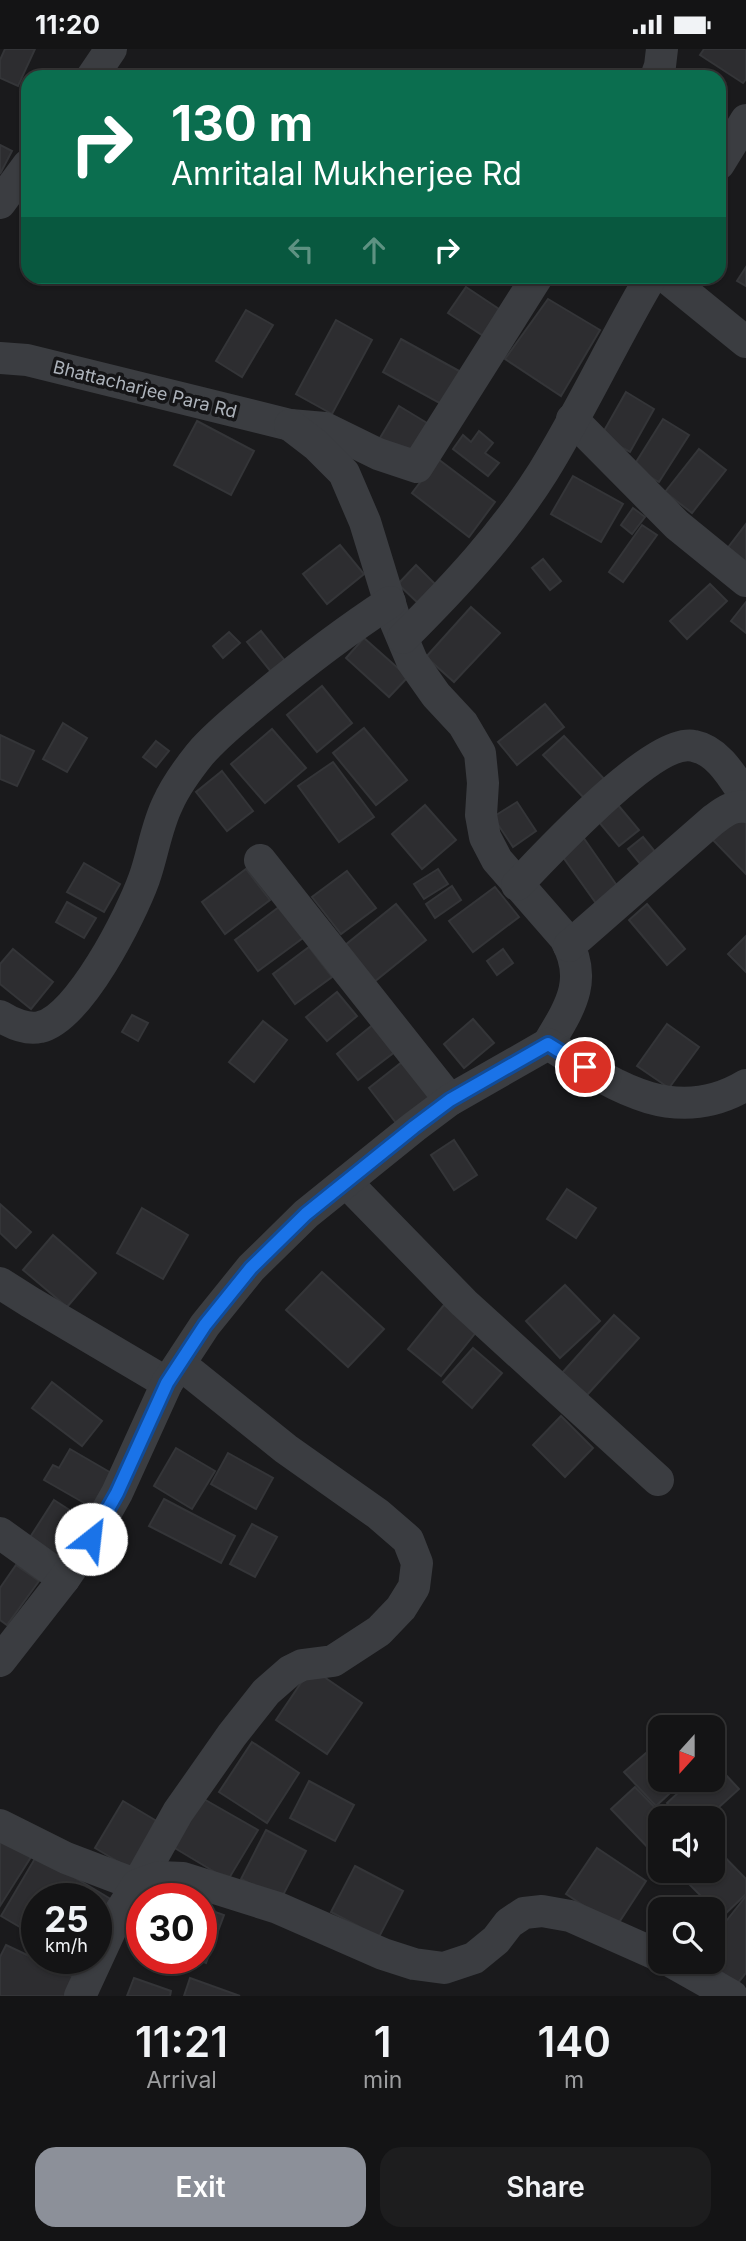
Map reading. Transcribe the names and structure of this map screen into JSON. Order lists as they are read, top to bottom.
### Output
{
  "streets": {
    "street": ["Bhattacharjee Para Rd"]
  },
  "north": "bottom",
  "page": {
    "status": "11:20",
    "turn": ["130 m", "Amritalal Mukherjee Rd"],
    "speed": "25 km/h",
    "limit": "30",
    "eta": [
      "11:21",
      "Arrival",
      "1",
      "min",
      "140",
      "m"
    ],
    "buttons": ["Exit", "Share"]
  }
}
